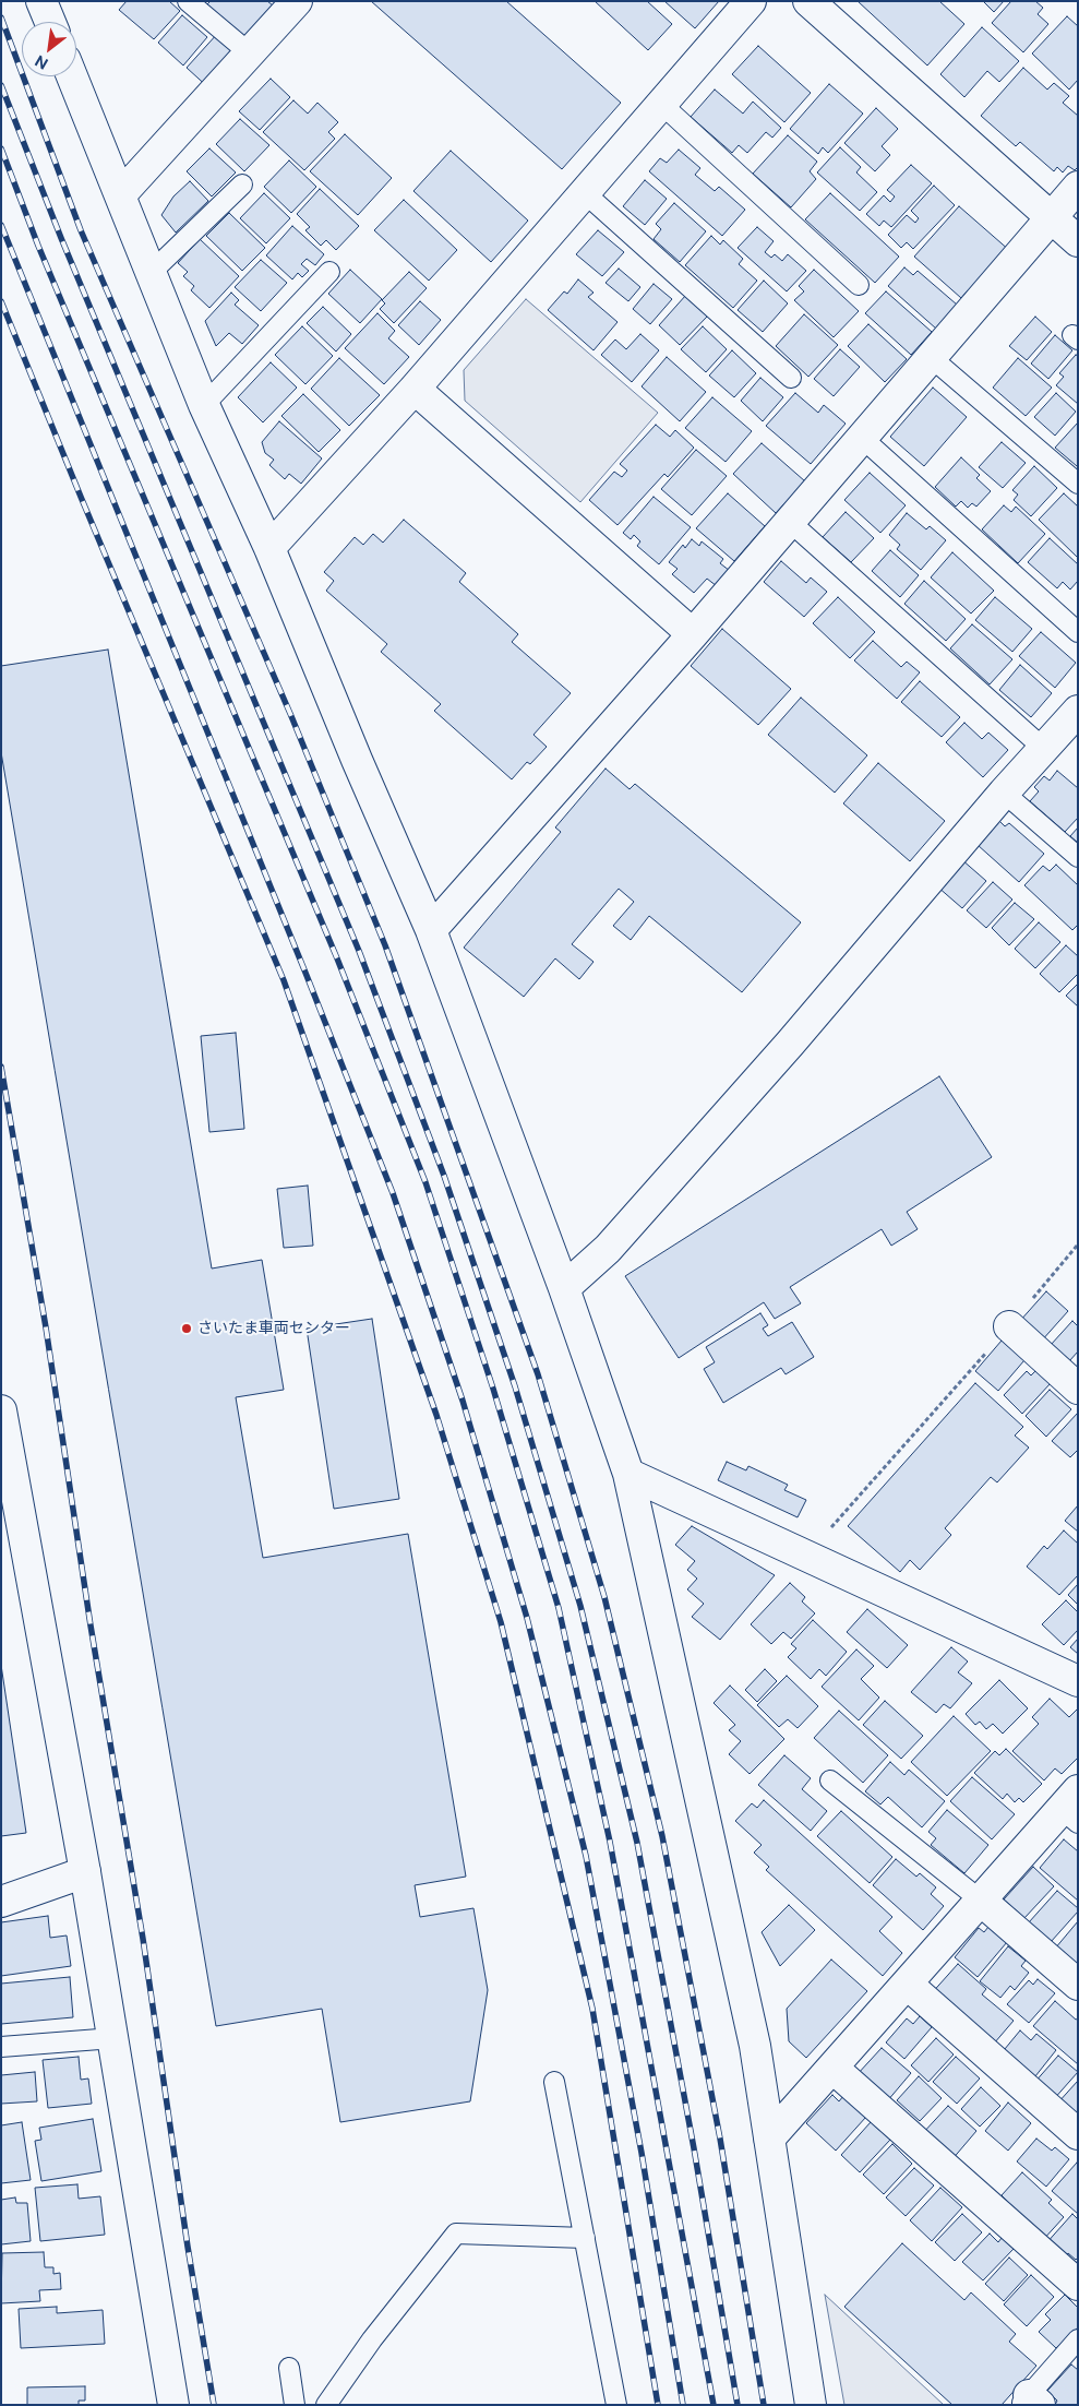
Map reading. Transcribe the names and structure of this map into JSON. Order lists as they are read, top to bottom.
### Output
{
  "places": ["さいたま車両センター"],
  "north": "bottom left"
}
